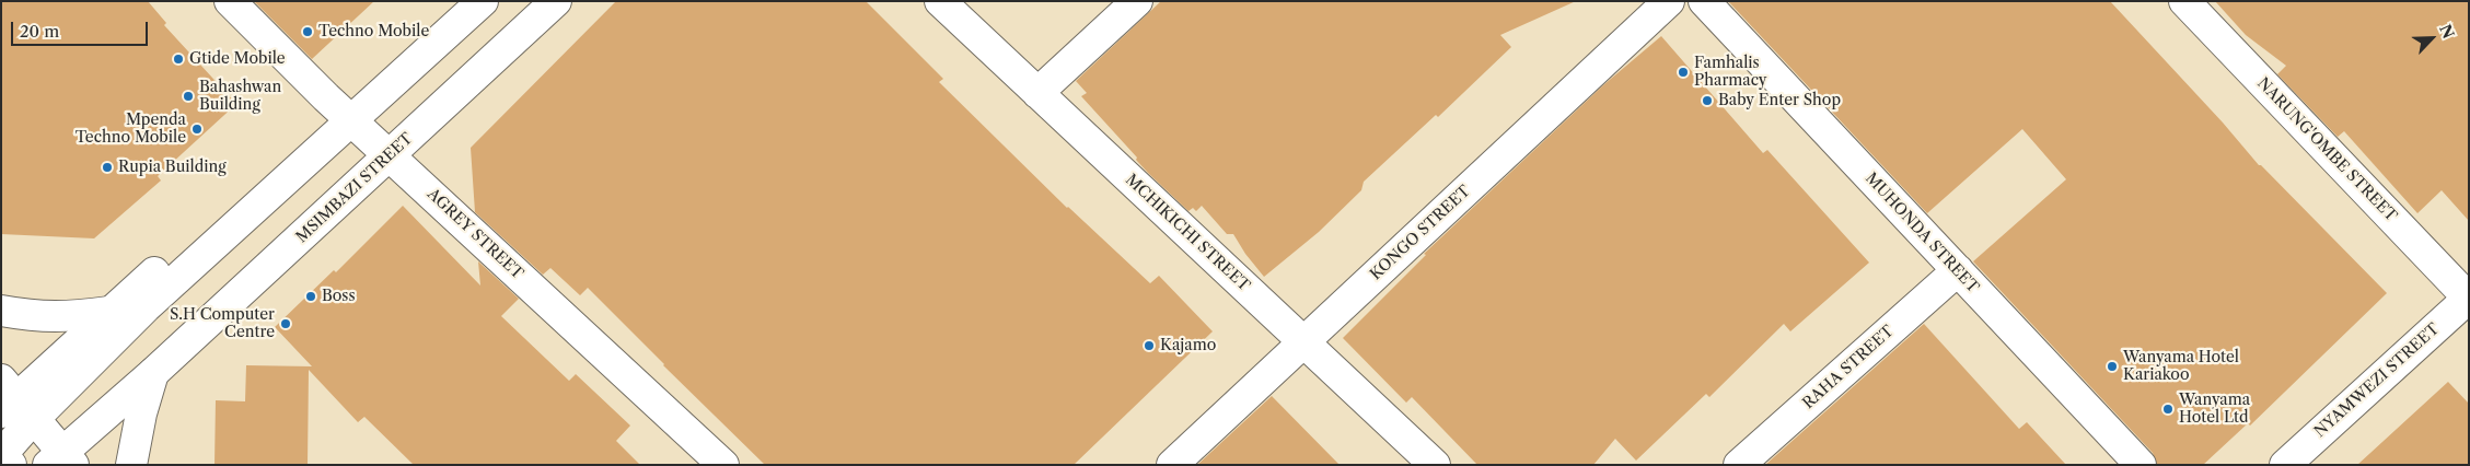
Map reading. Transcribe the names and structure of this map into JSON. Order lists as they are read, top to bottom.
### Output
{
  "streets": {
    "street": [
      "NARUNG'OMBE STREET",
      "MSIMBAZI STREET",
      "MCHIKICHI STREET",
      "KONGO STREET",
      "MUHONDA STREET",
      "AGREY STREET",
      "RAHA STREET",
      "NYAMWEZI STREET"
    ]
  },
  "crossings": [
    ["NARUNG'OMBE STREET", "NYAMWEZI STREET"],
    ["MSIMBAZI STREET", "AGREY STREET"],
    ["MCHIKICHI STREET", "KONGO STREET"],
    ["MUHONDA STREET", "RAHA STREET"]
  ],
  "places": [
    "Techno Mobile",
    "Gtide Mobile",
    "Famhalis Pharmacy",
    "Bahashwan Building",
    "Baby Enter Shop",
    "Mpenda Techno Mobile",
    "Rupia Building",
    "Boss",
    "S.H Computer Centre",
    "Kajamo",
    "Wanyama Hotel Kariakoo",
    "Wanyama Hotel Ltd"
  ],
  "scale_bar": "20 m",
  "north": "top right"
}
